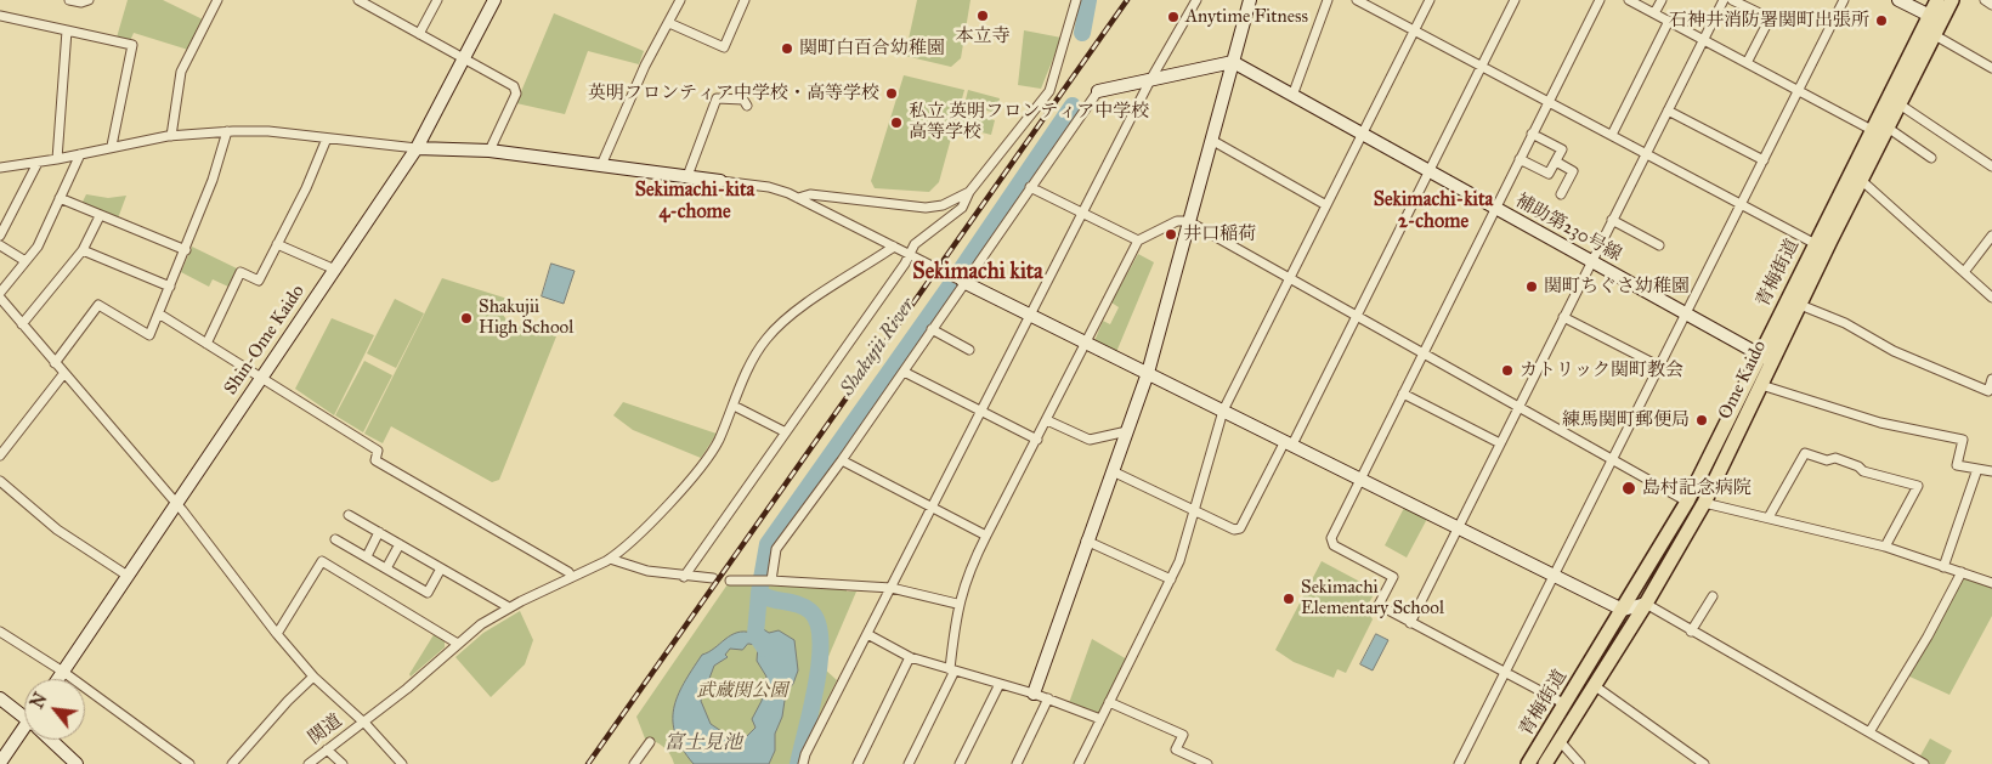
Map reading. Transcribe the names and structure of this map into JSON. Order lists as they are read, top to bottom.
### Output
{
  "streets": {
    "main road": ["青梅街道", "Ome Kaido"],
    "street": ["補助第230号線", "Shin-Ome Kaido", "関道"]
  },
  "crossings": [
    ["補助第230号線", "青梅街道"],
    ["補助第230号線", "Ome Kaido"],
    ["青梅街道", "Ome Kaido"]
  ],
  "districts": ["Sekimachi-kita 4-chome", "Sekimachi-kita 2-chome", "Sekimachi kita"],
  "water": ["Shakujii River", "富士見池"],
  "parks": ["武蔵関公園"],
  "places": [
    "本立寺",
    "Anytime Fitness",
    "石神井消防署関町出張所",
    "関町白百合幼稚園",
    "英明フロンティア中学校・高等学校",
    "私立 英明フロンティア中学校 高等学校",
    "井口稲荷",
    "関町ちぐさ幼稚園",
    "Shakujii High School",
    "カトリック関町教会",
    "練馬関町郵便局",
    "島村記念病院",
    "Sekimachi Elementary School"
  ],
  "north": "top left"
}
